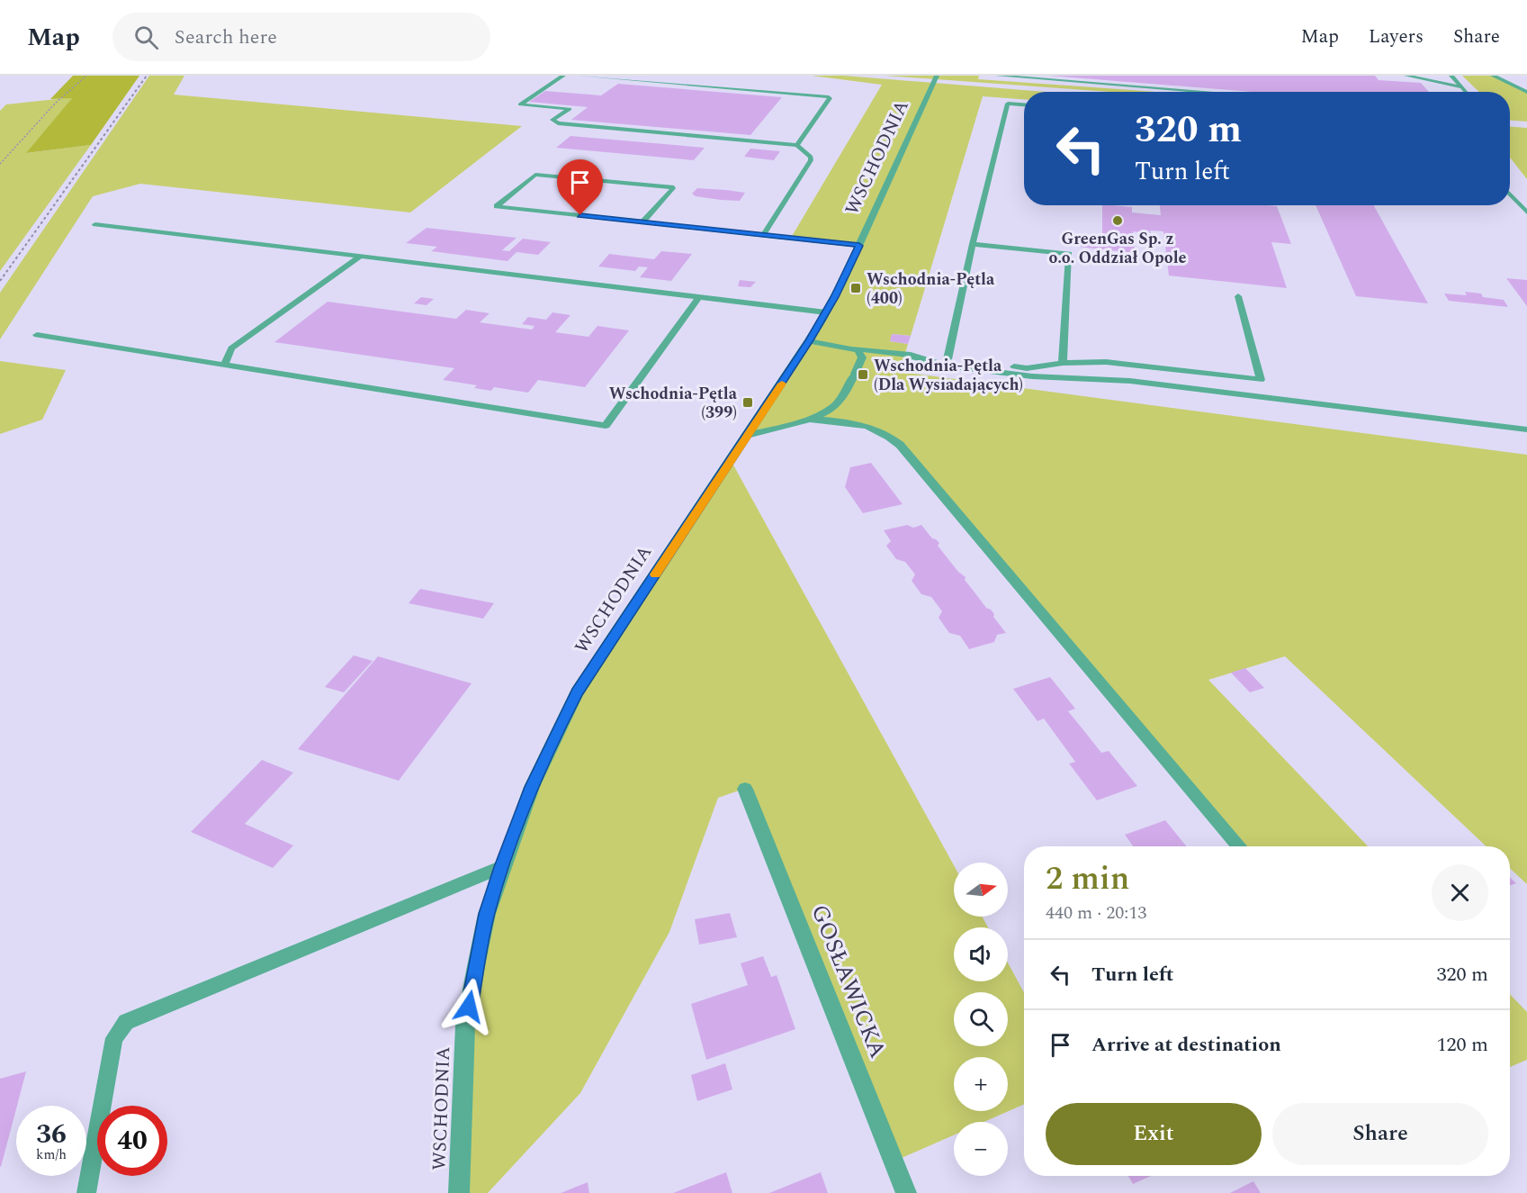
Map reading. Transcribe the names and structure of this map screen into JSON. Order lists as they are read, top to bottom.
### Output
{
  "streets": {
    "street": ["WSCHODNIA", "GOSŁAWICKA"]
  },
  "places": {
    "other": ["GreenGas Sp. z o.o. Oddział Opole"],
    "transit": ["Wschodnia-Pętla (400)", "Wschodnia-Pętla (Dla Wysiadających)", "Wschodnia-Pętla (399)"]
  },
  "north": "right",
  "page": {
    "header": "Map",
    "search": "Search here",
    "nav": ["Map", "Layers", "Share"],
    "turn": ["320 m", "Turn left"],
    "heading": ["2 min", "440 m · 20:13"],
    "map_buttons": ["+", "−"],
    "list": [
      {
        "name": "Turn left",
        "value": "320 m"
      },
      {
        "name": "Arrive at destination",
        "value": "120 m"
      }
    ],
    "buttons": ["Exit", "Share"],
    "speed": "36 km/h",
    "limit": "40"
  }
}
